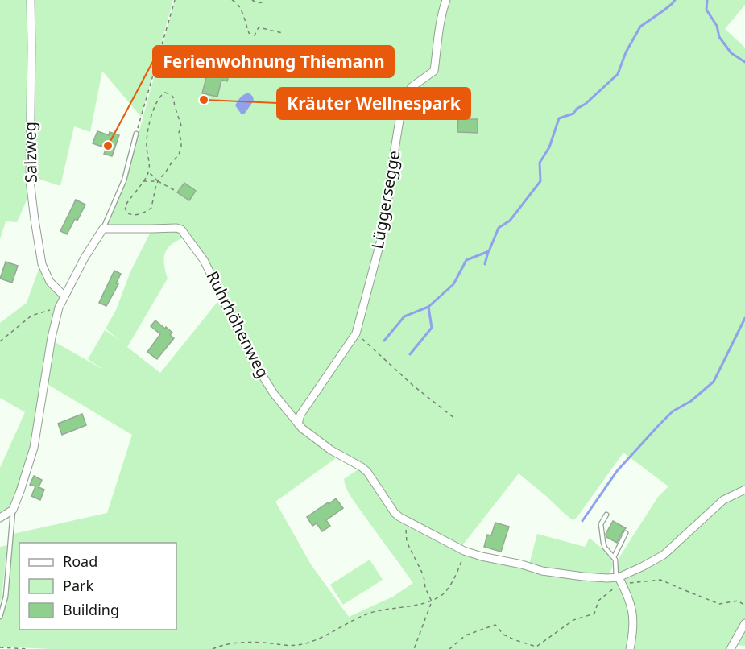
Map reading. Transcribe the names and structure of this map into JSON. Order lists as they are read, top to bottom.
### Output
{
  "streets": {
    "street": ["Salzweg", "Lüggersegge", "Ruhrhöhenweg"]
  },
  "crossings": [
    ["Lüggersegge", "Ruhrhöhenweg"]
  ],
  "places": ["Kräuter Wellnespark", "Ferienwohnung Thiemann"],
  "legend": ["Road", "Park", "Building"]
}
